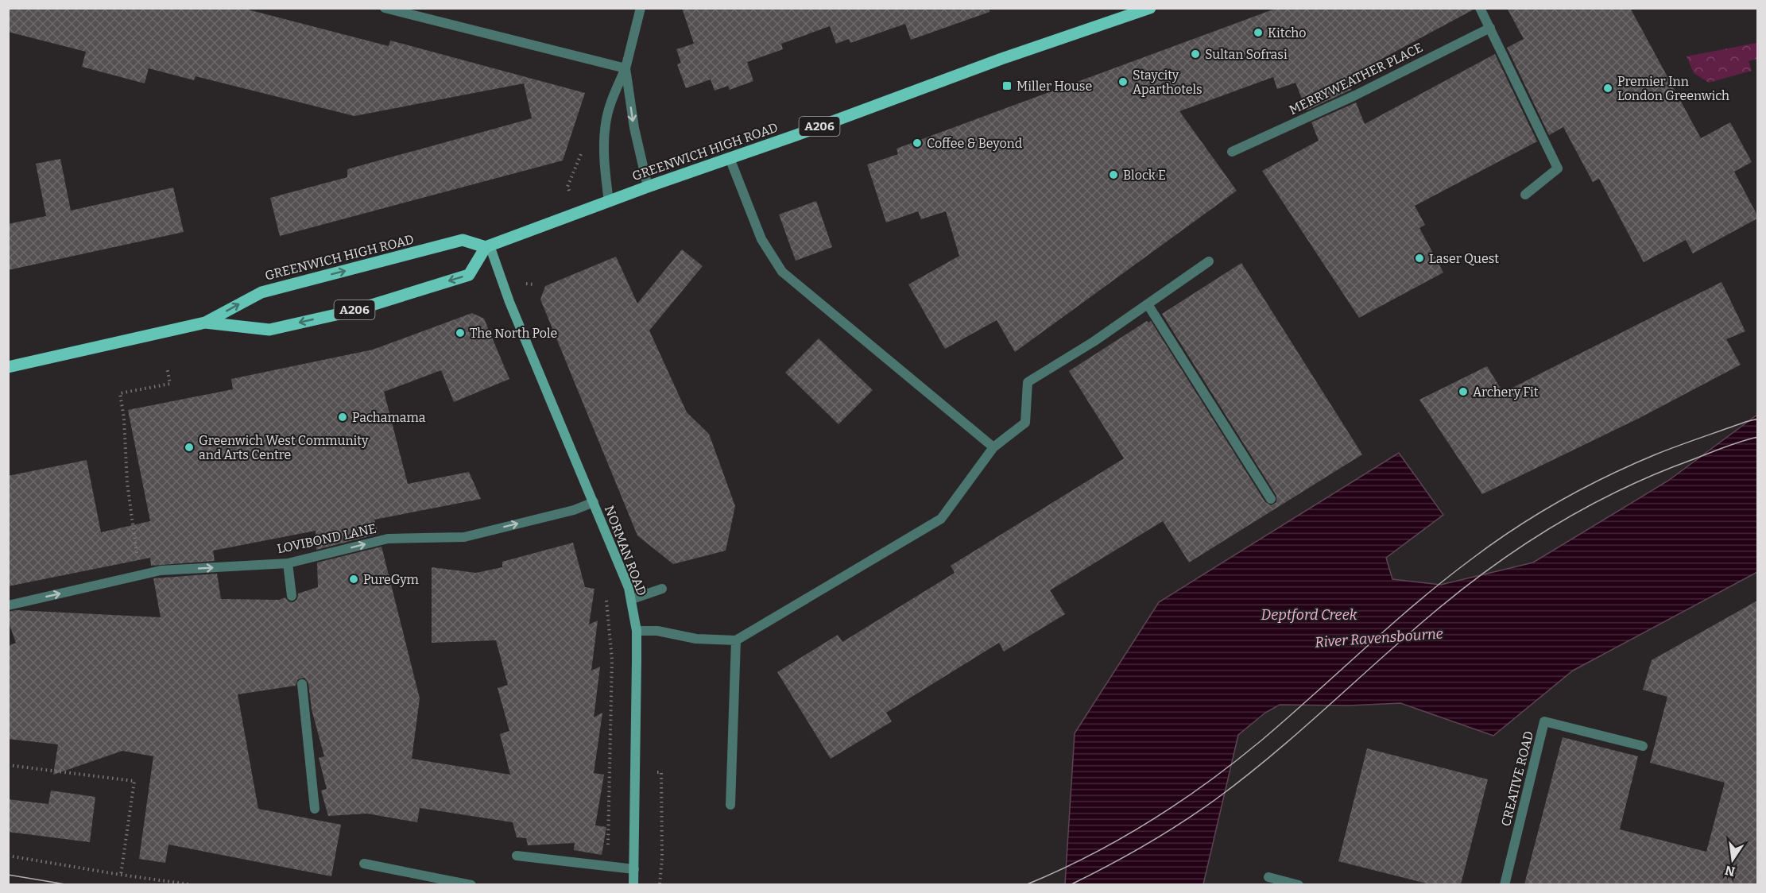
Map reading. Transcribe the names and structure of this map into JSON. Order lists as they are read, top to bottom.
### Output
{
  "streets": {
    "main road": ["A206", "GREENWICH HIGH ROAD", "NORMAN ROAD"],
    "street": ["MERRYWEATHER PLACE", "LOVIBOND LANE", "CREATIVE ROAD"]
  },
  "crossings": [
    ["GREENWICH HIGH ROAD", "NORMAN ROAD"],
    ["LOVIBOND LANE", "NORMAN ROAD"]
  ],
  "one_way": ["LOVIBOND LANE"],
  "water": ["Deptford Creek", "River Ravensbourne"],
  "places": {
    "other": [
      "Kitcho",
      "Sultan Sofrasi",
      "Staycity Aparthotels",
      "Premier Inn London Greenwich",
      "Coffee & Beyond",
      "Block E",
      "Laser Quest",
      "The North Pole",
      "Archery Fit",
      "Pachamama",
      "Greenwich West Community and Arts Centre",
      "PureGym"
    ],
    "transit": ["Miller House"]
  },
  "north": "bottom"
}
